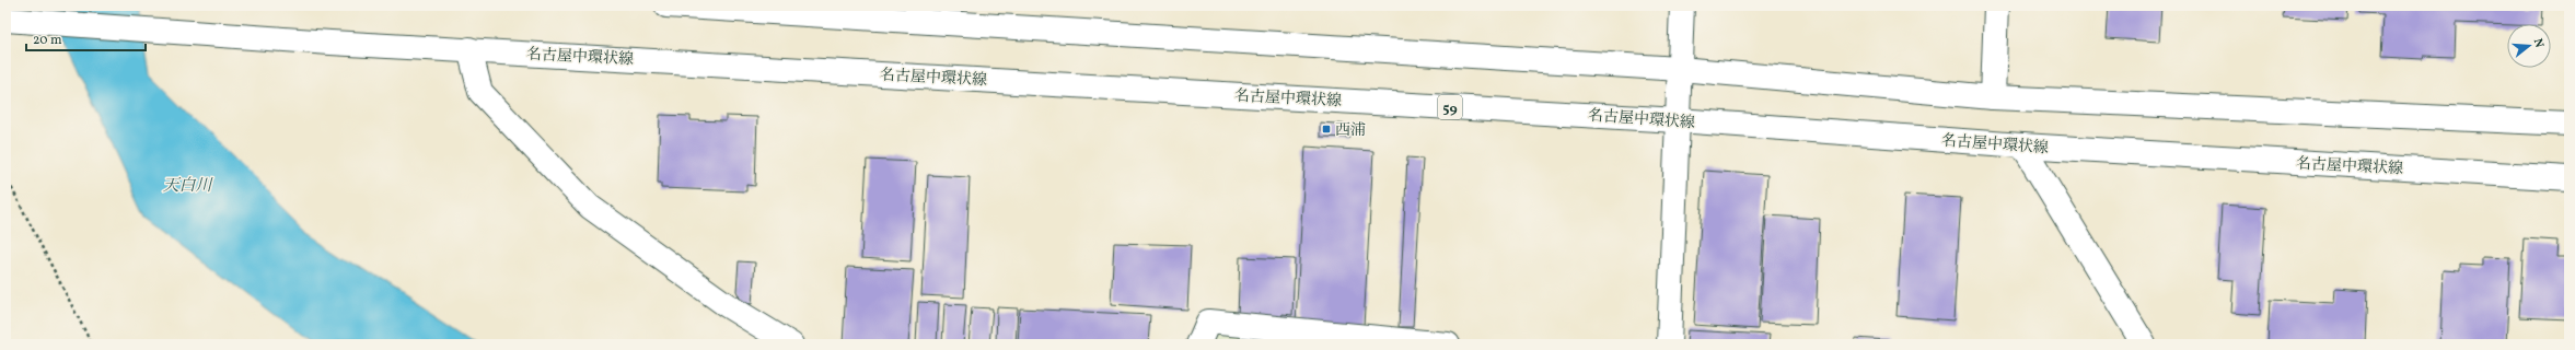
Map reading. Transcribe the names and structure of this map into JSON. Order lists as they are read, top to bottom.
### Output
{
  "streets": {
    "main road": ["名古屋中環状線", "59"]
  },
  "water": ["天白川"],
  "places": {
    "transit": ["西浦"]
  },
  "scale_bar": "20 m",
  "north": "right"
}
